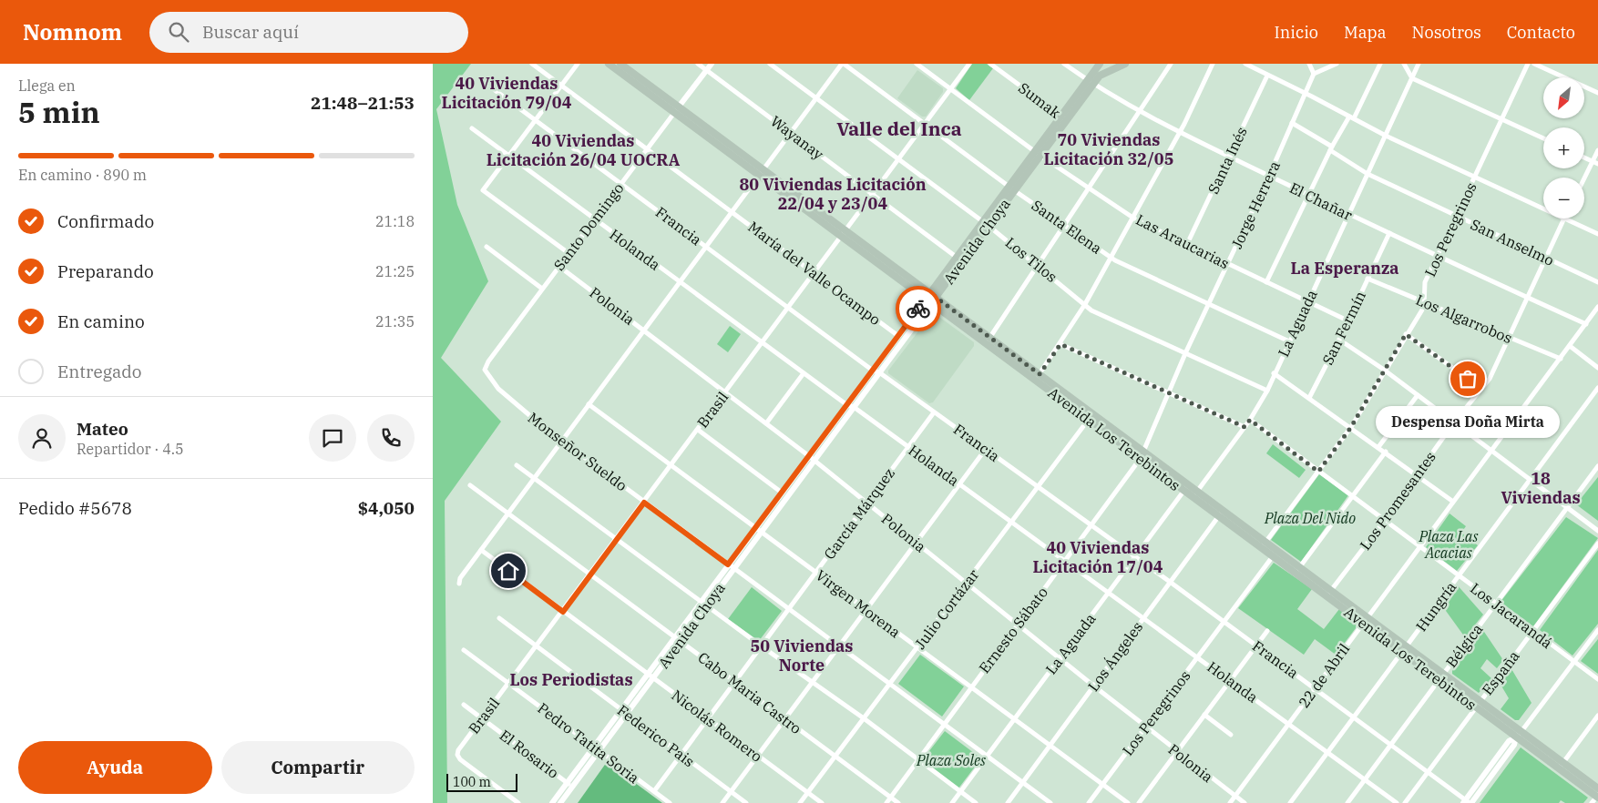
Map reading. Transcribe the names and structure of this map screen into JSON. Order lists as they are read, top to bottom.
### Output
{
  "streets": {
    "main road": ["Avenida Choya", "Avenida Los Terebintos"],
    "street": [
      "Sumak",
      "Wayanay",
      "Santa Inés",
      "El Chañar",
      "Jorge Herrera",
      "Francia",
      "Santo Domingo",
      "Santa Elena",
      "Los Peregrinos",
      "Las Araucarias",
      "San Anselmo",
      "Holanda",
      "Los Tilos",
      "María del Valle Ocampo",
      "Polonia",
      "Los Algarrobos",
      "La Aguada",
      "San Fermín",
      "Brasil",
      "Monseñor Sueldo",
      "Los Promesantes",
      "García Márquez",
      "Virgen Morena",
      "Hungría",
      "Julio Cortázar",
      "Los Jacarandá",
      "Ernesto Sábato",
      "Bélgica",
      "Los Ángeles",
      "España",
      "22 de Abril",
      "Cabo Maria Castro",
      "Nicolás Romero",
      "Federico Pais",
      "Pedro Tatita Soria",
      "El Rosario"
    ]
  },
  "crossings": [
    ["Sumak", "Avenida Choya"],
    ["Wayanay", "Santo Domingo"],
    ["Wayanay", "Avenida Choya"],
    ["Wayanay", "Brasil"],
    ["Santa Inés", "El Chañar"],
    ["Santa Inés", "Las Araucarias"],
    ["El Chañar", "Jorge Herrera"],
    ["El Chañar", "Los Peregrinos"],
    ["El Chañar", "Avenida Choya"],
    ["El Chañar", "La Aguada"],
    ["El Chañar", "San Fermín"],
    ["El Chañar", "Los Promesantes"],
    ["El Chañar", "22 de Abril"],
    ["Jorge Herrera", "Santa Elena"],
    ["Jorge Herrera", "Las Araucarias"],
    ["Jorge Herrera", "San Anselmo"],
    ["Jorge Herrera", "Los Tilos"],
    ["Jorge Herrera", "Avenida Los Terebintos"],
    ["Jorge Herrera", "Ernesto Sábato"],
    ["Francia", "Santo Domingo"],
    ["Francia", "Los Peregrinos"],
    ["Francia", "Avenida Choya"],
    ["Francia", "La Aguada"],
    ["Francia", "Brasil"],
    ["Francia", "García Márquez"],
    ["Francia", "Hungría"],
    ["Francia", "Julio Cortázar"],
    ["Francia", "Ernesto Sábato"],
    ["Francia", "Bélgica"],
    ["Francia", "Los Ángeles"],
    ["Francia", "España"],
    ["Francia", "22 de Abril"],
    ["Santo Domingo", "Holanda"],
    ["Santo Domingo", "María del Valle Ocampo"],
    ["Santo Domingo", "Polonia"],
    ["Santo Domingo", "Avenida Los Terebintos"],
    ["Santo Domingo", "Monseñor Sueldo"],
    ["Santa Elena", "Avenida Choya"],
    ["Santa Elena", "La Aguada"],
    ["Santa Elena", "Brasil"],
    ["Los Peregrinos", "San Anselmo"],
    ["Los Peregrinos", "Holanda"],
    ["Los Peregrinos", "Polonia"],
    ["Los Peregrinos", "Los Algarrobos"],
    ["Los Peregrinos", "Avenida Los Terebintos"],
    ["Los Peregrinos", "Virgen Morena"],
    ["Los Peregrinos", "Los Jacarandá"],
    ["Avenida Choya", "Las Araucarias"],
    ["Avenida Choya", "Holanda"],
    ["Avenida Choya", "Los Tilos"],
    ["Avenida Choya", "María del Valle Ocampo"],
    ["Avenida Choya", "Polonia"],
    ["Avenida Choya", "Avenida Los Terebintos"],
    ["Avenida Choya", "Monseñor Sueldo"],
    ["Avenida Choya", "Virgen Morena"],
    ["Avenida Choya", "Cabo Maria Castro"],
    ["Avenida Choya", "Nicolás Romero"],
    ["Avenida Choya", "Federico Pais"],
    ["Avenida Choya", "Pedro Tatita Soria"],
    ["Avenida Choya", "El Rosario"],
    ["Las Araucarias", "La Aguada"],
    ["Las Araucarias", "San Fermín"],
    ["Las Araucarias", "Brasil"],
    ["San Anselmo", "La Aguada"],
    ["San Anselmo", "Los Promesantes"],
    ["Holanda", "La Aguada"],
    ["Holanda", "Brasil"],
    ["Holanda", "García Márquez"],
    ["Holanda", "Hungría"],
    ["Holanda", "Julio Cortázar"],
    ["Holanda", "Ernesto Sábato"],
    ["Holanda", "Bélgica"],
    ["Holanda", "Los Ángeles"],
    ["Holanda", "22 de Abril"],
    ["Los Tilos", "La Aguada"],
    ["Los Tilos", "Brasil"],
    ["María del Valle Ocampo", "Brasil"],
    ["Polonia", "La Aguada"],
    ["Polonia", "Brasil"],
    ["Polonia", "García Márquez"],
    ["Polonia", "Julio Cortázar"],
    ["Polonia", "Ernesto Sábato"],
    ["Polonia", "Los Ángeles"],
    ["Polonia", "22 de Abril"],
    ["Los Algarrobos", "San Fermín"],
    ["Los Algarrobos", "Los Promesantes"],
    ["Los Algarrobos", "22 de Abril"],
    ["La Aguada", "Avenida Los Terebintos"],
    ["La Aguada", "Monseñor Sueldo"],
    ["La Aguada", "Virgen Morena"],
    ["La Aguada", "Los Jacarandá"],
    ["Brasil", "Avenida Los Terebintos"],
    ["Brasil", "Monseñor Sueldo"],
    ["Brasil", "Virgen Morena"],
    ["Brasil", "Cabo Maria Castro"],
    ["Brasil", "Nicolás Romero"],
    ["Brasil", "Federico Pais"],
    ["Brasil", "Pedro Tatita Soria"],
    ["Brasil", "El Rosario"],
    ["Avenida Los Terebintos", "Los Promesantes"],
    ["Avenida Los Terebintos", "Hungría"],
    ["Avenida Los Terebintos", "Julio Cortázar"],
    ["Avenida Los Terebintos", "Ernesto Sábato"],
    ["Avenida Los Terebintos", "Bélgica"],
    ["Avenida Los Terebintos", "Los Ángeles"],
    ["Avenida Los Terebintos", "España"],
    ["Avenida Los Terebintos", "22 de Abril"],
    ["Monseñor Sueldo", "García Márquez"],
    ["Monseñor Sueldo", "Julio Cortázar"],
    ["Monseñor Sueldo", "Ernesto Sábato"],
    ["Monseñor Sueldo", "Los Ángeles"],
    ["Los Promesantes", "Los Jacarandá"],
    ["García Márquez", "Virgen Morena"],
    ["García Márquez", "Cabo Maria Castro"],
    ["García Márquez", "Nicolás Romero"],
    ["García Márquez", "Federico Pais"],
    ["García Márquez", "Pedro Tatita Soria"],
    ["Virgen Morena", "Julio Cortázar"],
    ["Virgen Morena", "Ernesto Sábato"],
    ["Virgen Morena", "Los Ángeles"],
    ["Hungría", "Los Jacarandá"],
    ["Julio Cortázar", "Cabo Maria Castro"],
    ["Julio Cortázar", "Nicolás Romero"],
    ["Los Jacarandá", "Bélgica"],
    ["Los Jacarandá", "España"],
    ["Los Jacarandá", "22 de Abril"],
    ["Ernesto Sábato", "Cabo Maria Castro"]
  ],
  "districts": [
    "40 Viviendas Licitación 79/04",
    "Valle del Inca",
    "70 Viviendas Licitación 32/05",
    "40 Viviendas Licitación 26/04 UOCRA",
    "80 Viviendas Licitación 22/04 y 23/04",
    "La Esperanza",
    "18 Viviendas",
    "40 Viviendas Licitación 17/04",
    "50 Viviendas Norte",
    "Los Periodistas"
  ],
  "parks": ["Plaza Del Nido", "Plaza Las Acacias", "Plaza Soles"],
  "places": ["Despensa Doña Mirta"],
  "scale_bar": "100 m",
  "north": "bottom left",
  "page": {
    "header": "Nomnom",
    "search": "Buscar aquí",
    "nav": [
      "Inicio",
      "Mapa",
      "Nosotros",
      "Contacto"
    ],
    "heading": ["5 min", "Llega en", "21:48–21:53"],
    "panel": [
      "Mateo",
      "Repartidor · 4.5",
      "Pedido #5678",
      "$4,050"
    ],
    "map_buttons": ["+", "−"],
    "bar": "En camino · 890 m",
    "list": [
      ["Confirmado", "21:18"],
      ["Preparando", "21:25"],
      ["En camino", "21:35"],
      "Entregado"
    ],
    "bubble": "Despensa Doña Mirta",
    "buttons": ["Ayuda", "Compartir"],
    "scale": "100 m"
  }
}
